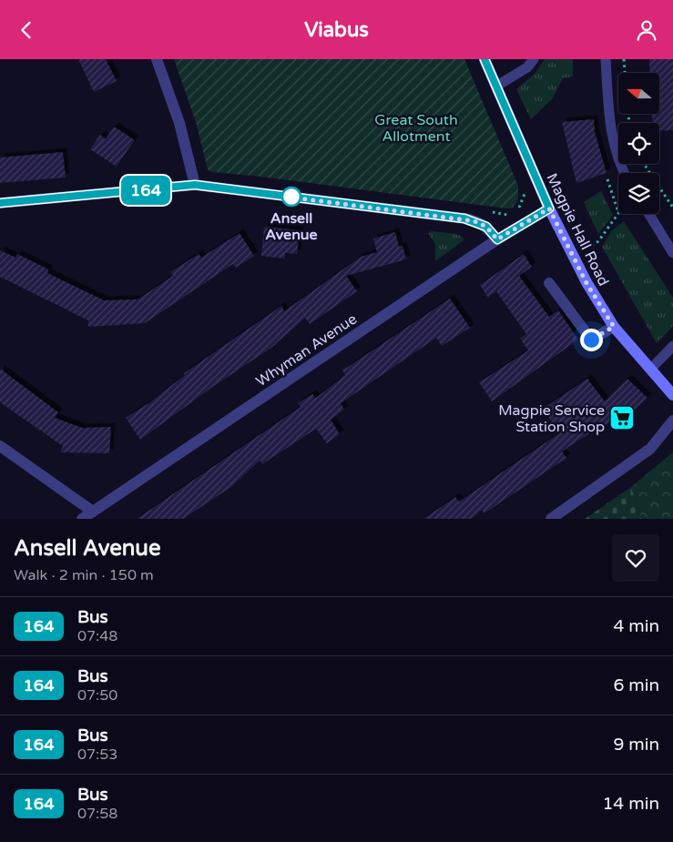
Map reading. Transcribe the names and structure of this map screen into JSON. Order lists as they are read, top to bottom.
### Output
{
  "streets": {
    "street": ["Magpie Hall Road", "Whyman Avenue"]
  },
  "crossings": [
    ["Magpie Hall Road", "Whyman Avenue"]
  ],
  "parks": ["Great South Allotment"],
  "places": {
    "other": ["Ansell Avenue"],
    "supermarket": ["Magpie Service Station Shop"]
  },
  "lines": ["bus line 164"],
  "north": "left",
  "page": {
    "header": "Viabus",
    "on_map": "164",
    "heading": ["Ansell Avenue", "Walk · 2 min · 150 m"],
    "list": [
      {
        "mark": "164",
        "name": "Bus",
        "note": "07:48",
        "value": "4 min"
      },
      {
        "mark": "164",
        "name": "Bus",
        "note": "07:50",
        "value": "6 min"
      },
      {
        "mark": "164",
        "name": "Bus",
        "note": "07:53",
        "value": "9 min"
      },
      {
        "mark": "164",
        "name": "Bus",
        "note": "07:58",
        "value": "14 min"
      }
    ]
  }
}
